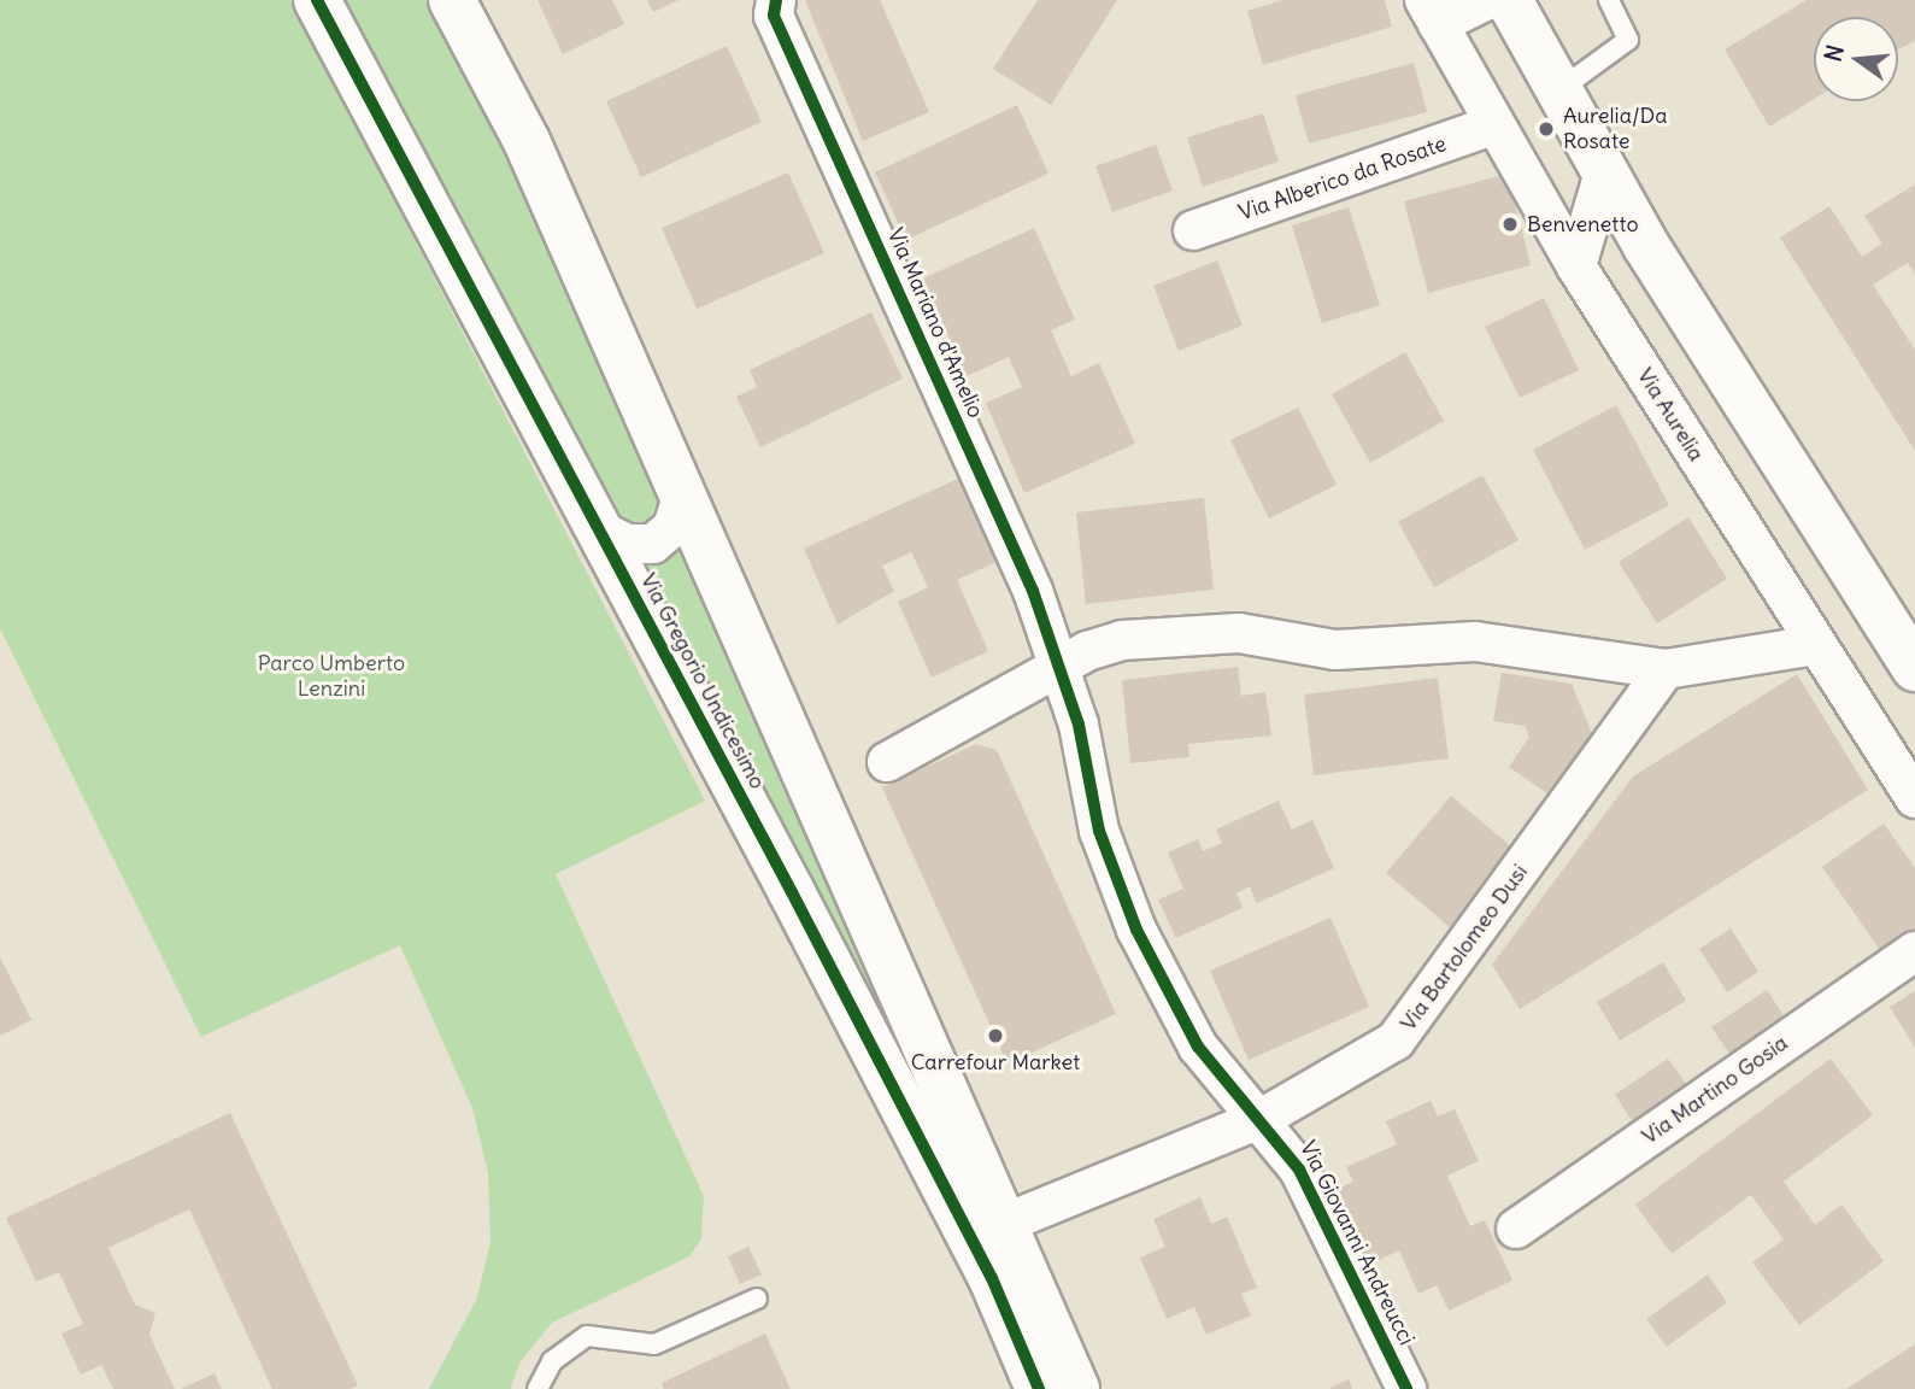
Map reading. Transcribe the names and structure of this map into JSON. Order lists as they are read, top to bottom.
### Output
{
  "streets": {
    "street": [
      "Via Alberico da Rosate",
      "Via Mariano d'Amelio",
      "Via Aurelia",
      "Via Gregorio Undicesimo",
      "Via Bartolomeo Dusi",
      "Via Martino Gosia",
      "Via Giovanni Andreucci"
    ]
  },
  "crossings": [
    ["Via Alberico da Rosate", "Via Aurelia"],
    ["Via Mariano d'Amelio", "Via Giovanni Andreucci"],
    ["Via Bartolomeo Dusi", "Via Giovanni Andreucci"]
  ],
  "parks": ["Parco Umberto Lenzini"],
  "places": ["Aurelia/Da Rosate", "Benvenetto", "Carrefour Market"],
  "north": "left"
}
